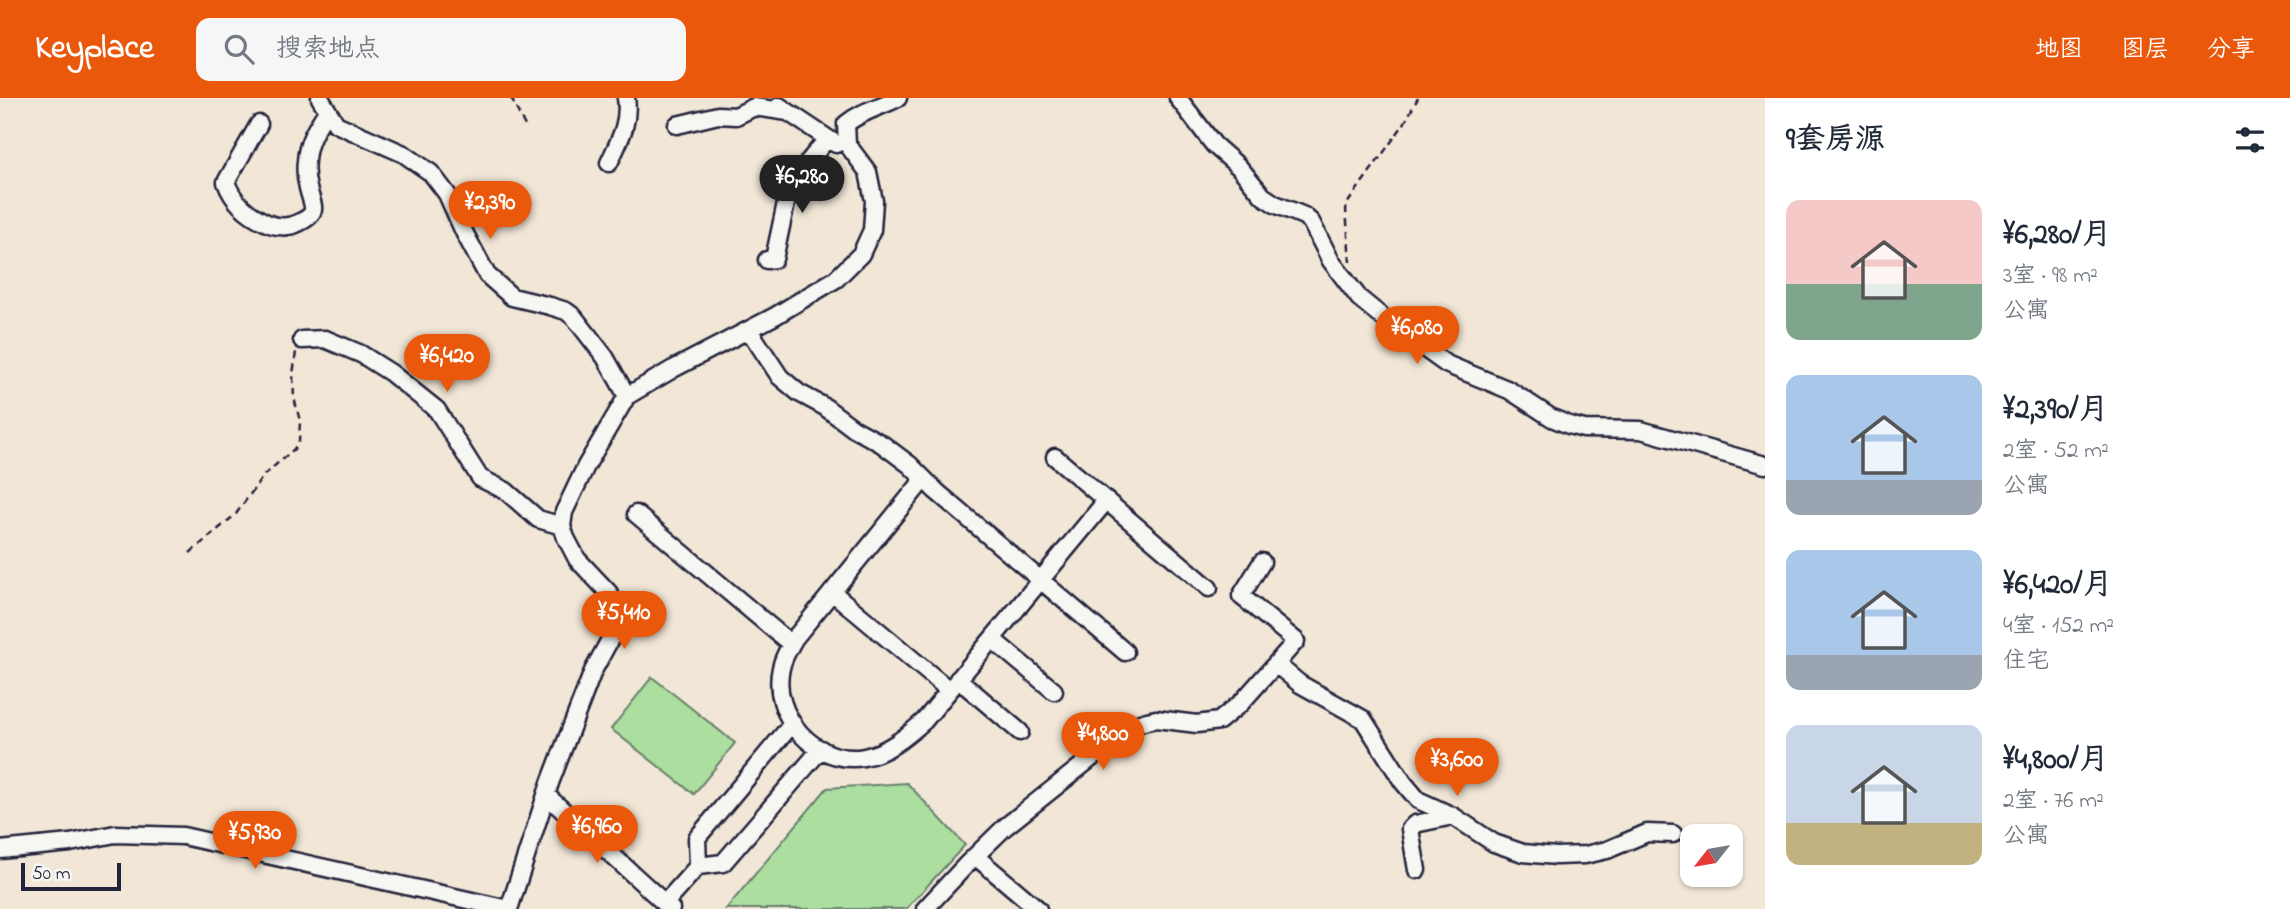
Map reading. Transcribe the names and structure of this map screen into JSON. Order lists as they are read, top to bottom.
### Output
{
  "scale_bar": "50 m",
  "north": "bottom left",
  "page": {
    "header": "Keyplace",
    "search": "搜索地点",
    "nav": ["地图", "图层", "分享"],
    "heading": "9套房源",
    "price": [
      "¥6,280",
      "¥2,390",
      "¥6,080",
      "¥6,420",
      "¥5,410",
      "¥4,800",
      "¥3,600",
      "¥6,960",
      "¥5,930"
    ],
    "list": [
      {
        "name": "¥6,280/月",
        "note": "3室 · 98 m² · 公寓"
      },
      {
        "name": "¥2,390/月",
        "note": "2室 · 52 m² · 公寓"
      },
      {
        "name": "¥6,420/月",
        "note": "4室 · 152 m² · 住宅"
      },
      {
        "name": "¥4,800/月",
        "note": "2室 · 76 m² · 公寓"
      }
    ],
    "scale": "50 m"
  }
}
